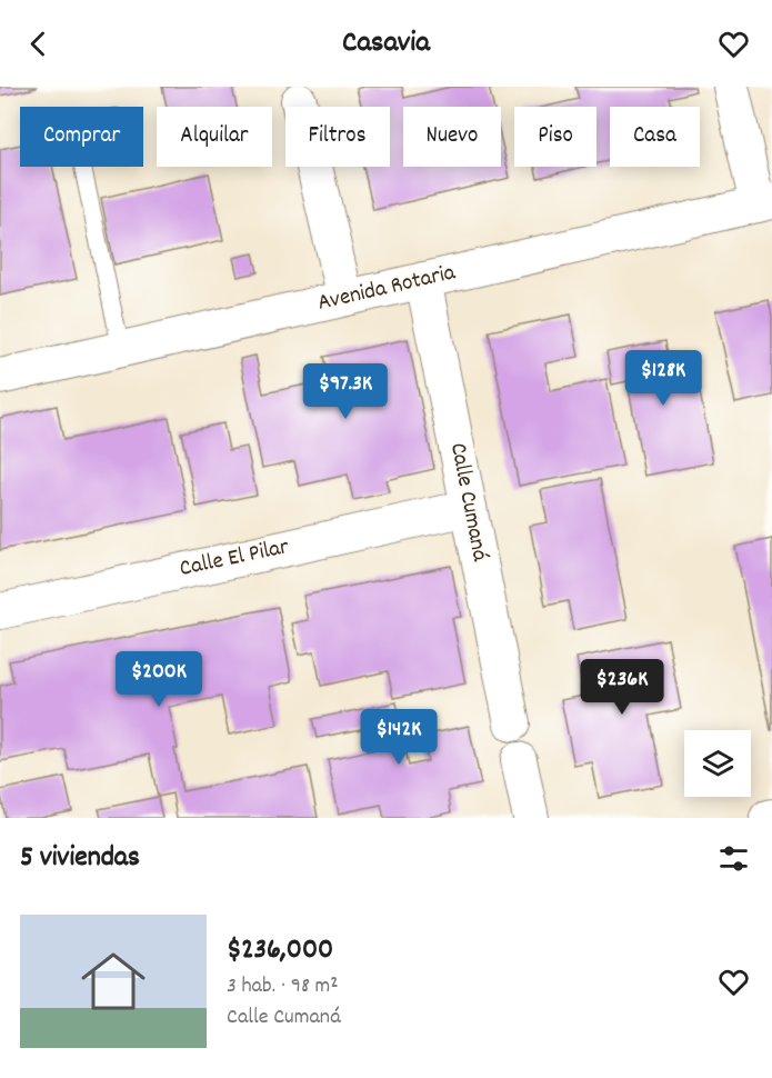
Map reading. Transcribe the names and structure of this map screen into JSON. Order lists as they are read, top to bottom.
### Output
{
  "streets": {
    "street": ["Avenida Rotaria", "Calle Cumaná", "Calle El Pilar"]
  },
  "crossings": [
    ["Avenida Rotaria", "Calle Cumaná"],
    ["Calle Cumaná", "Calle El Pilar"]
  ],
  "page": {
    "header": "Casavia",
    "chip": [
      "Comprar",
      "Alquilar",
      "Filtros",
      "Nuevo",
      "Piso",
      "Casa"
    ],
    "price": [
      "$128K",
      "$97.3K",
      "$200K",
      "$236K",
      "$142K"
    ],
    "heading": "5 viviendas",
    "list": [
      {
        "name": "$236,000",
        "note": "3 hab. · 98 m² · Calle Cumaná"
      }
    ]
  }
}
